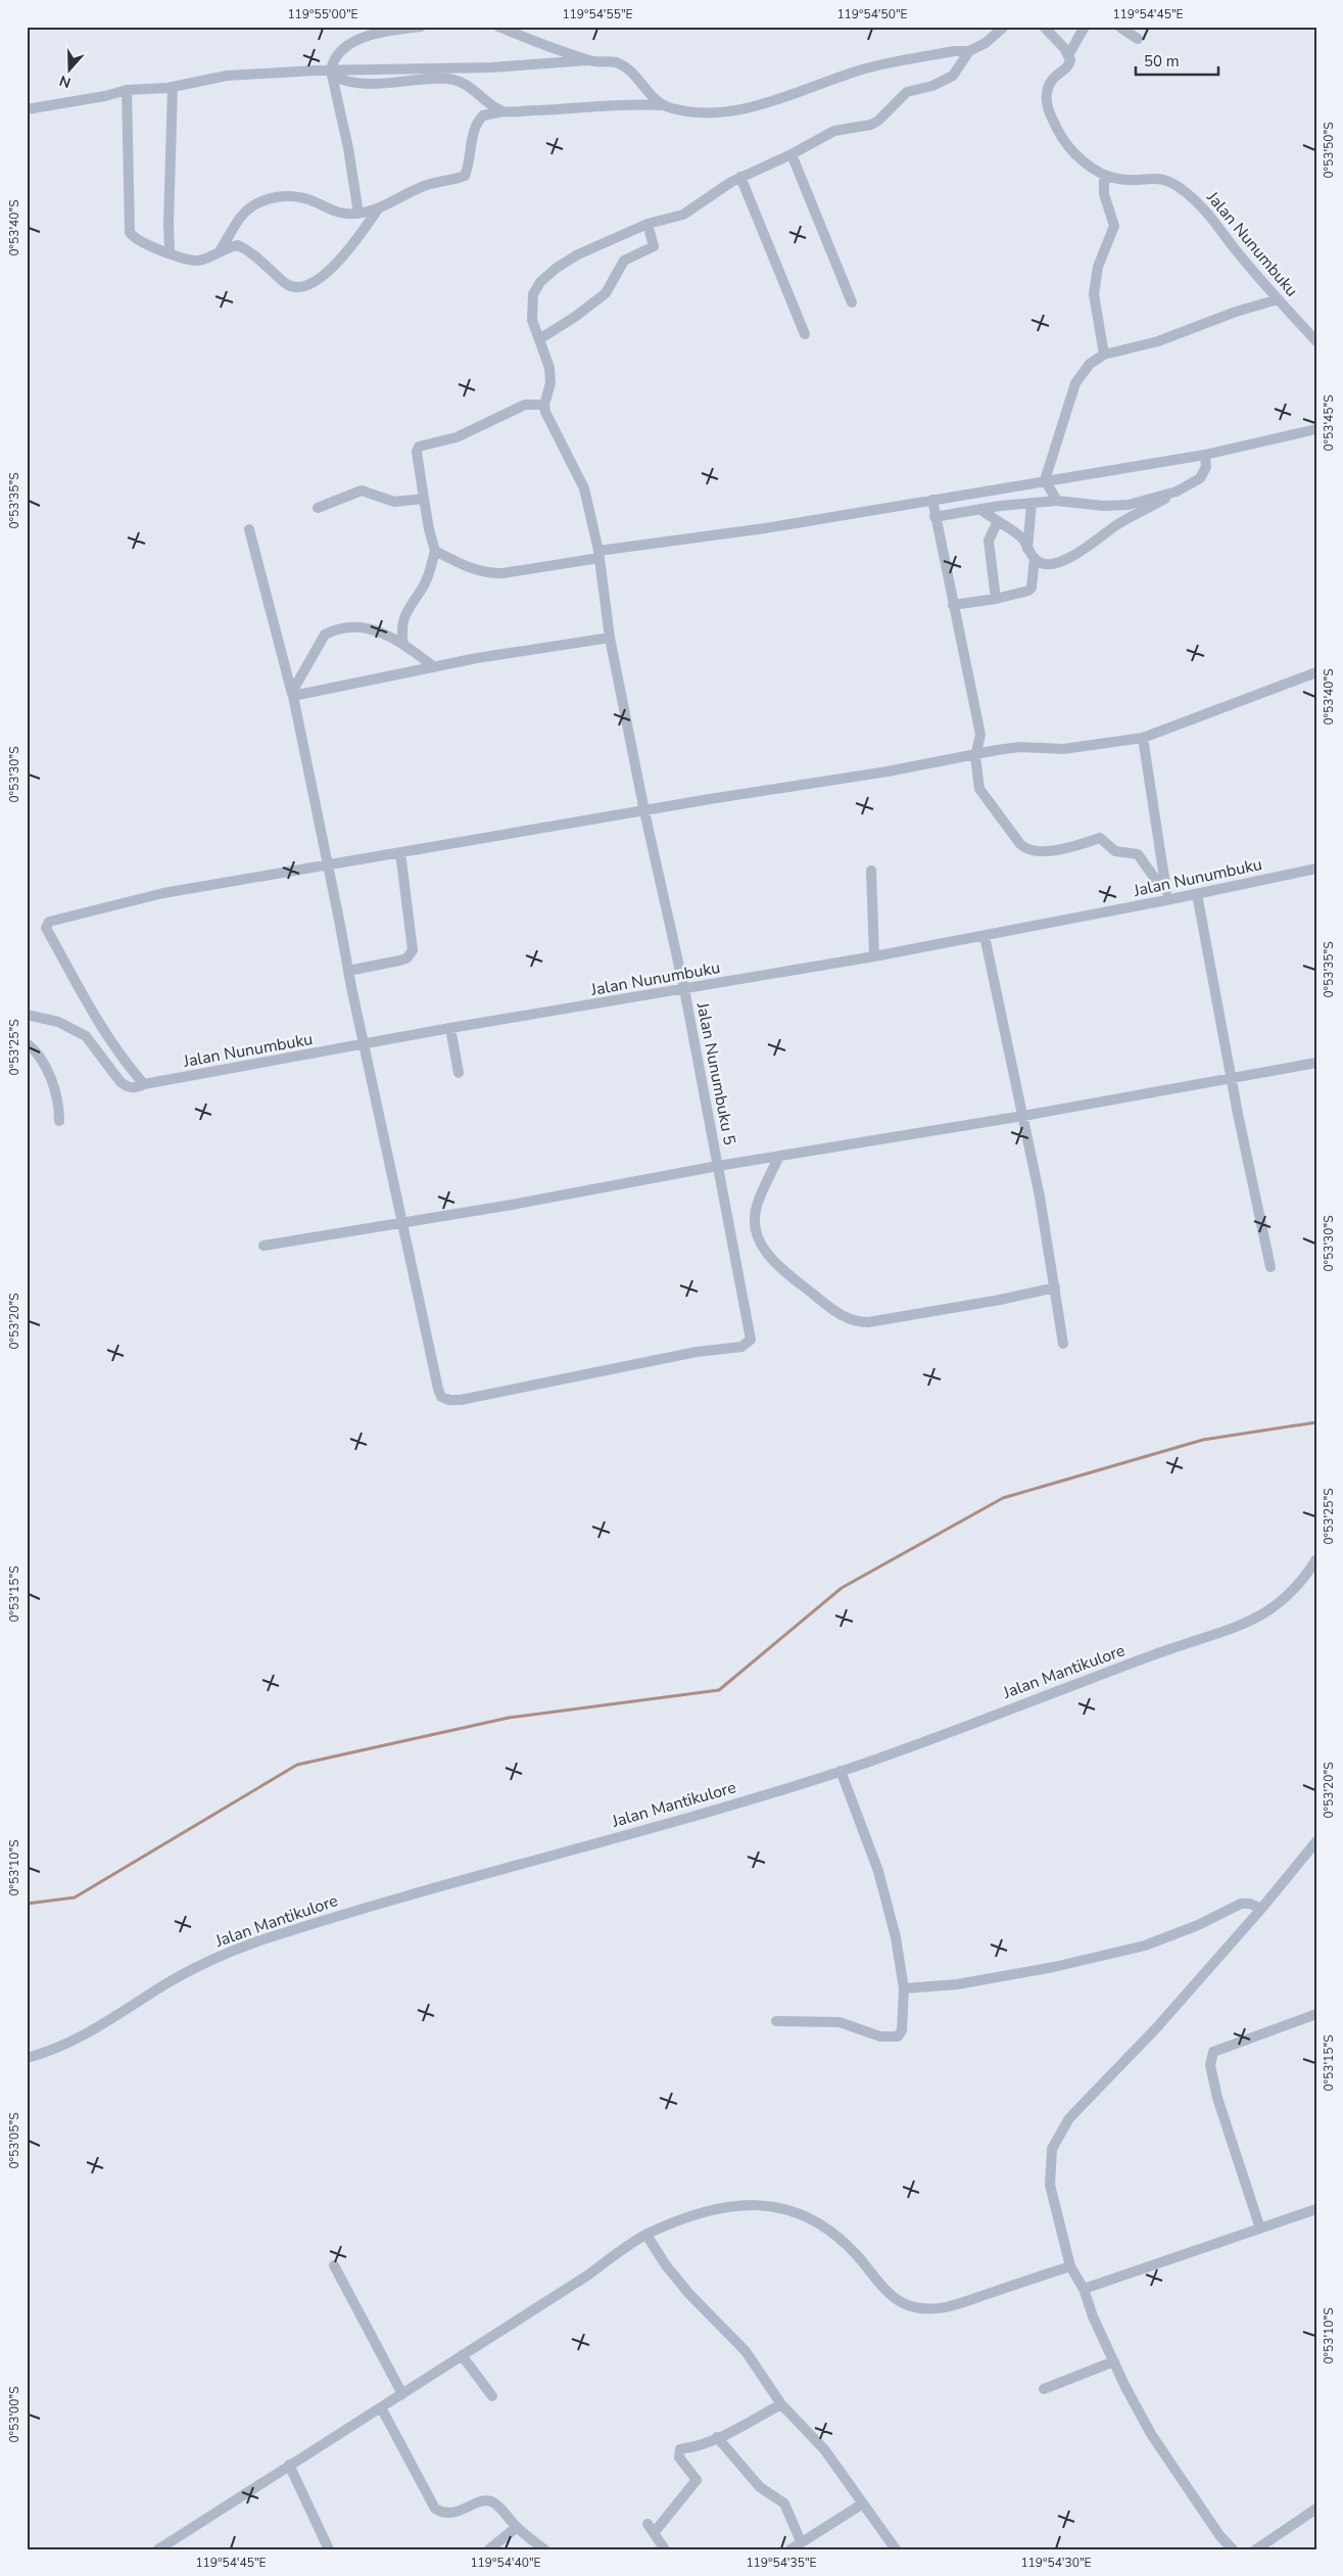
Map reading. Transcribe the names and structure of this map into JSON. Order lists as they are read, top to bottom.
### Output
{
  "streets": {
    "street": ["Jalan Nunumbuku", "Jalan Nunumbuku 5", "Jalan Mantikulore"]
  },
  "crossings": [
    ["Jalan Nunumbuku", "Jalan Nunumbuku 5"]
  ],
  "scale_bar": "50 m",
  "north": "bottom",
  "coordinates": [
    "119°55'00\"E",
    "119°54'55\"E",
    "119°54'50\"E",
    "119°54'45\"E",
    "0°53'50\"S",
    "0°53'40\"S",
    "0°53'45\"S",
    "0°53'35\"S",
    "0°53'30\"S",
    "0°53'25\"S",
    "0°53'20\"S",
    "0°53'15\"S",
    "0°53'10\"S",
    "0°53'05\"S",
    "0°53'00\"S",
    "119°54'40\"E",
    "119°54'35\"E",
    "119°54'30\"E"
  ]
}
